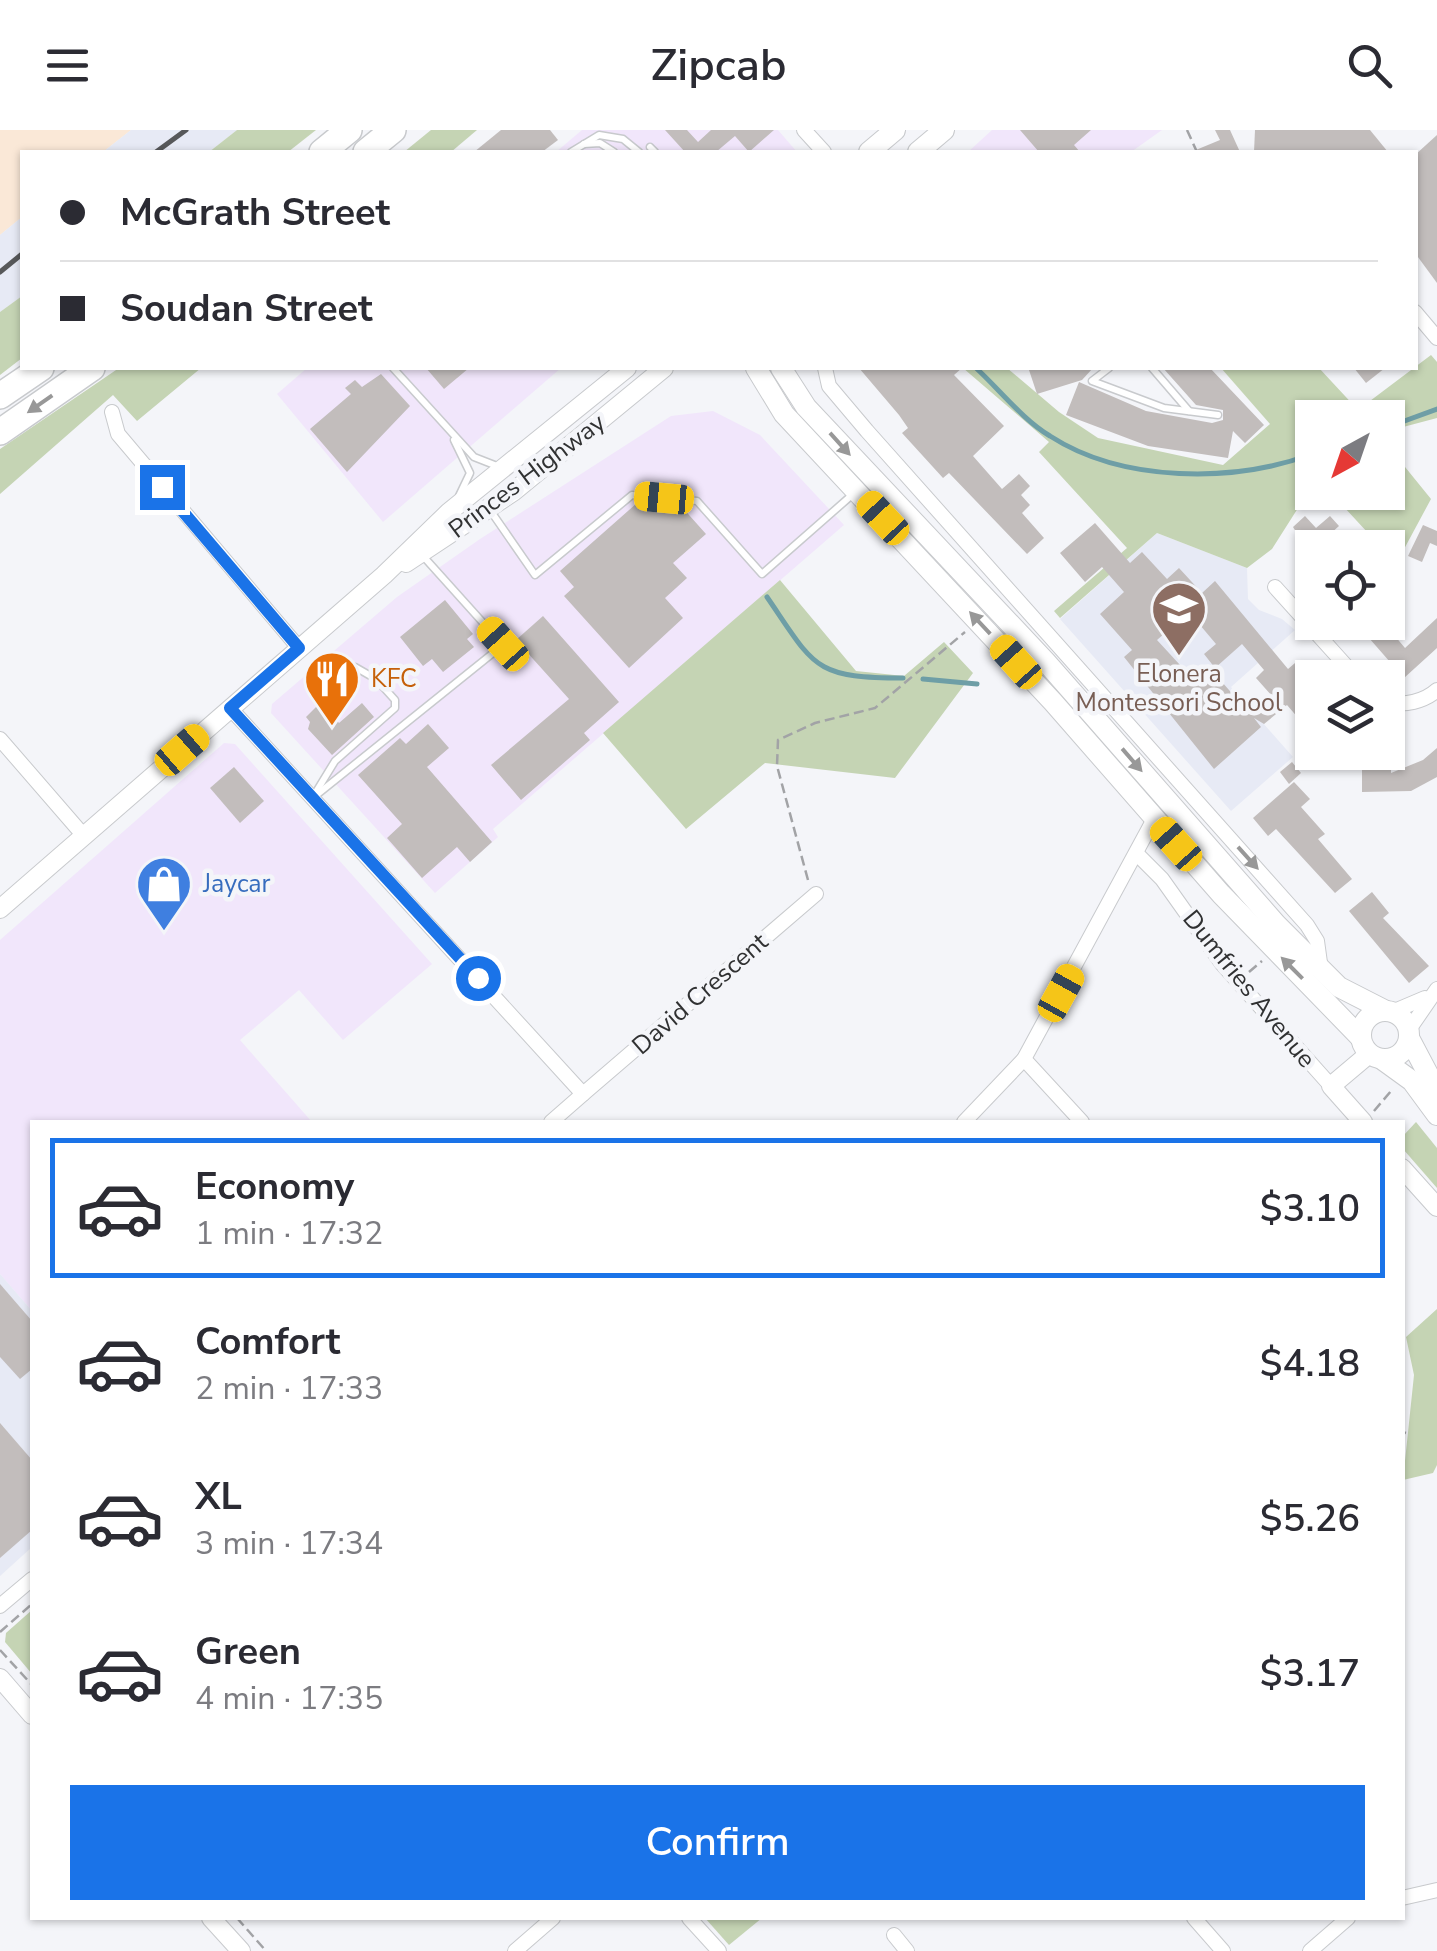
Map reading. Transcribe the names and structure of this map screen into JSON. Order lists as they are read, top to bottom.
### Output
{
  "streets": {
    "main road": ["Princes Highway", "Dumfries Avenue"],
    "street": ["David Crescent"]
  },
  "places": {
    "school or university": ["Elonera Montessori School"],
    "restaurant": ["KFC"],
    "shop": ["Jaycar"]
  },
  "north": "bottom left",
  "page": {
    "header": "Zipcab",
    "banner": ["McGrath Street", "Soudan Street"],
    "list": [
      {
        "name": "Economy",
        "note": "1 min · 17:32",
        "value": "$3.10"
      },
      {
        "name": "Comfort",
        "note": "2 min · 17:33",
        "value": "$4.18"
      },
      {
        "name": "XL",
        "note": "3 min · 17:34",
        "value": "$5.26"
      },
      {
        "name": "Green",
        "note": "4 min · 17:35",
        "value": "$3.17"
      }
    ],
    "buttons": "Confirm"
  }
}
